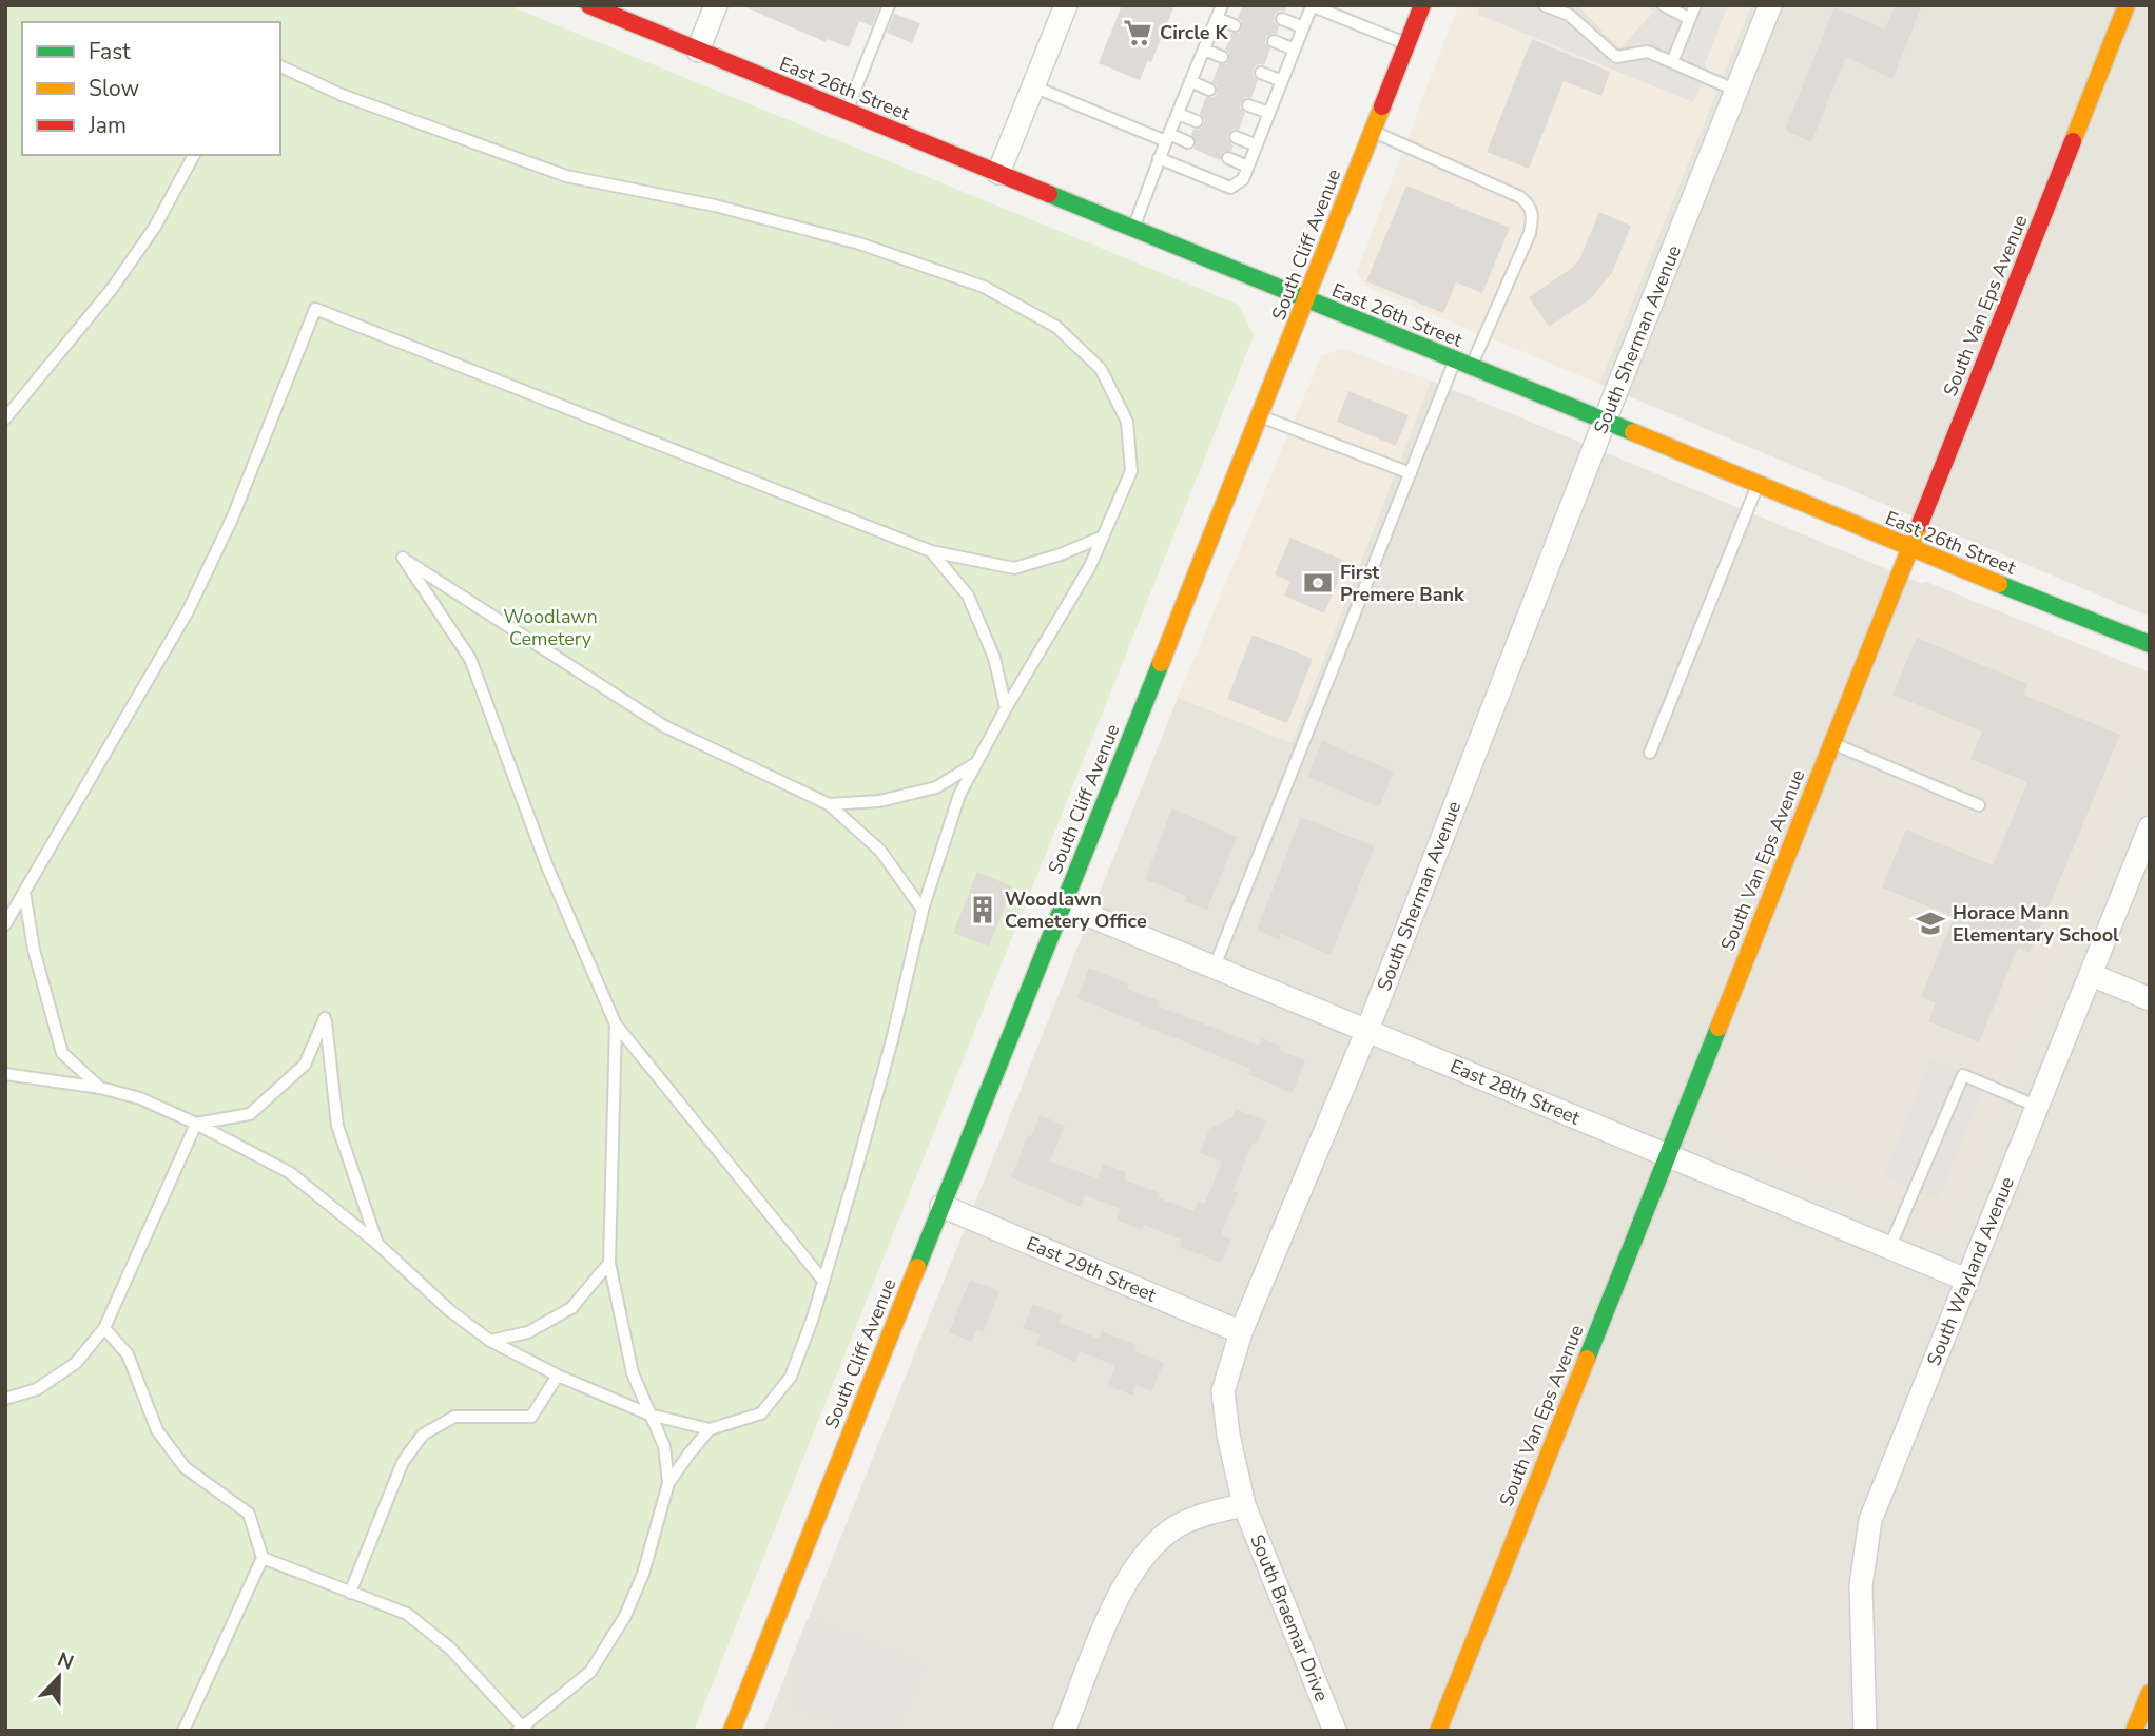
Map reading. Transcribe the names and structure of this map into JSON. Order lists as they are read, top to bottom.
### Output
{
  "streets": {
    "main road": ["East 26th Street", "South Cliff Avenue", "South Van Eps Avenue"],
    "street": [
      "South Sherman Avenue",
      "East 28th Street",
      "East 29th Street",
      "South Wayland Avenue",
      "South Braemar Drive"
    ]
  },
  "crossings": [
    ["East 26th Street", "South Cliff Avenue"],
    ["East 26th Street", "South Van Eps Avenue"],
    ["East 26th Street", "South Sherman Avenue"],
    ["South Cliff Avenue", "East 28th Street"],
    ["South Cliff Avenue", "East 29th Street"],
    ["South Van Eps Avenue", "East 28th Street"],
    ["South Sherman Avenue", "East 28th Street"],
    ["South Sherman Avenue", "East 29th Street"],
    ["South Sherman Avenue", "South Braemar Drive"],
    ["East 28th Street", "South Wayland Avenue"]
  ],
  "parks": ["Woodlawn Cemetery"],
  "places": {
    "supermarket": ["Circle K"],
    "bank": ["First Premere Bank"],
    "building": ["Woodlawn Cemetery Office"],
    "school or university": ["Horace Mann Elementary School"]
  },
  "legend": ["Fast", "Slow", "Jam"],
  "north": "top"
}
